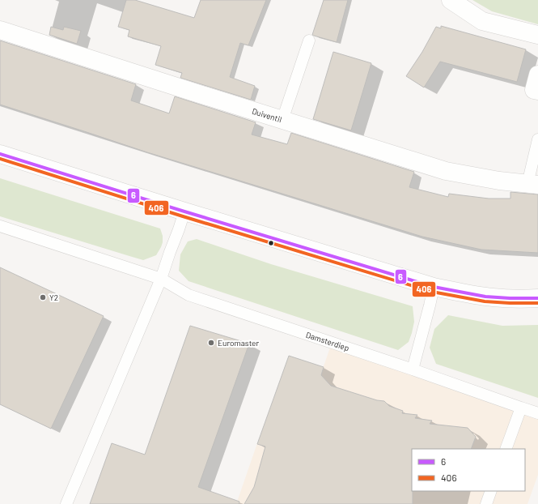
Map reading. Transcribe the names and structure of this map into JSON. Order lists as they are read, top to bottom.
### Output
{
  "streets": {
    "street": ["Duiventil"],
    "lane": ["Damsterdiep"]
  },
  "places": ["Y2", "Euromaster"],
  "lines": ["transit line 6", "transit line 406"],
  "legend": ["6", "406"]
}
